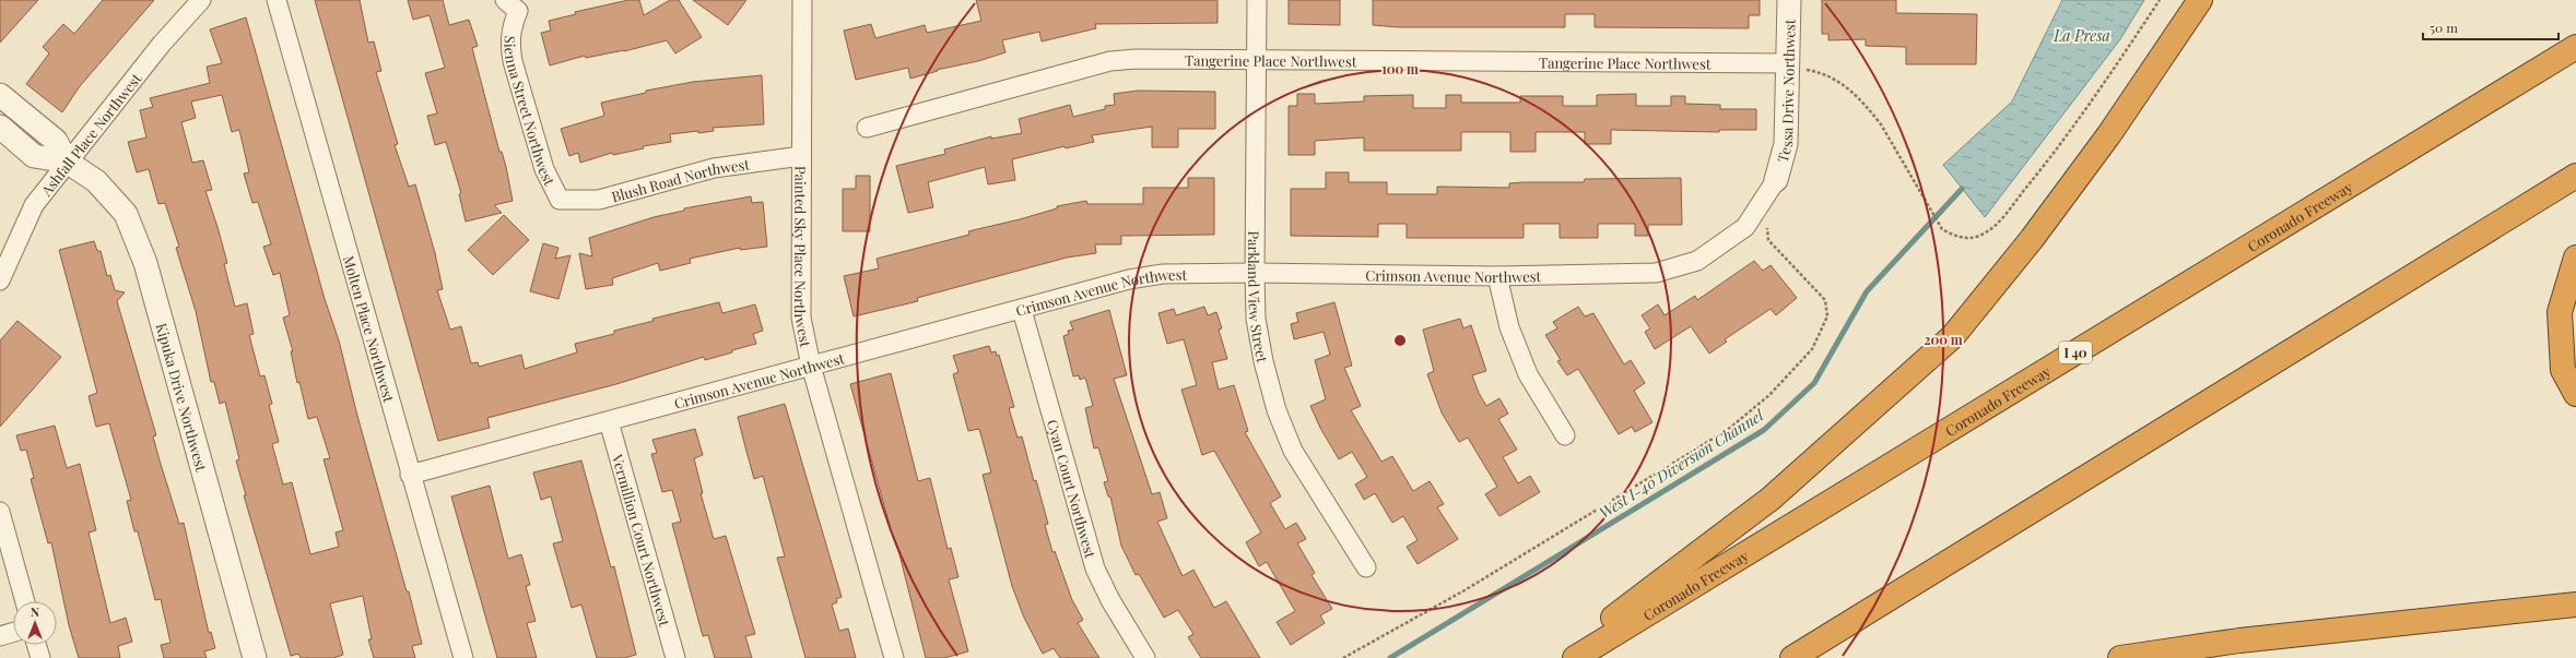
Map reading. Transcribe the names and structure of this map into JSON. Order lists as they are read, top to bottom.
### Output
{
  "streets": {
    "highway": ["Coronado Freeway", "I 40"],
    "street": [
      "Tangerine Place Northwest",
      "Tessa Drive Northwest",
      "Sienna Street Northwest",
      "Ashfall Place Northwest",
      "Blush Road Northwest",
      "Painted Sky Place Northwest",
      "Crimson Avenue Northwest",
      "Parkland View Street",
      "Molten Place Northwest",
      "Kipuka Drive Northwest",
      "Cyan Court Northwest",
      "Vermillion Court Northwest"
    ]
  },
  "crossings": [
    ["Tangerine Place Northwest", "Tessa Drive Northwest"],
    ["Tangerine Place Northwest", "Parkland View Street"],
    ["Tessa Drive Northwest", "Crimson Avenue Northwest"],
    ["Sienna Street Northwest", "Blush Road Northwest"],
    ["Ashfall Place Northwest", "Kipuka Drive Northwest"],
    ["Blush Road Northwest", "Painted Sky Place Northwest"],
    ["Painted Sky Place Northwest", "Crimson Avenue Northwest"],
    ["Crimson Avenue Northwest", "Parkland View Street"],
    ["Crimson Avenue Northwest", "Molten Place Northwest"],
    ["Crimson Avenue Northwest", "Cyan Court Northwest"],
    ["Crimson Avenue Northwest", "Vermillion Court Northwest"]
  ],
  "water": ["La Presa", "West I-40 Diversion Channel"],
  "scale_bar": "50 m",
  "north": "top",
  "rings": ["100 m", "200 m"]
}
